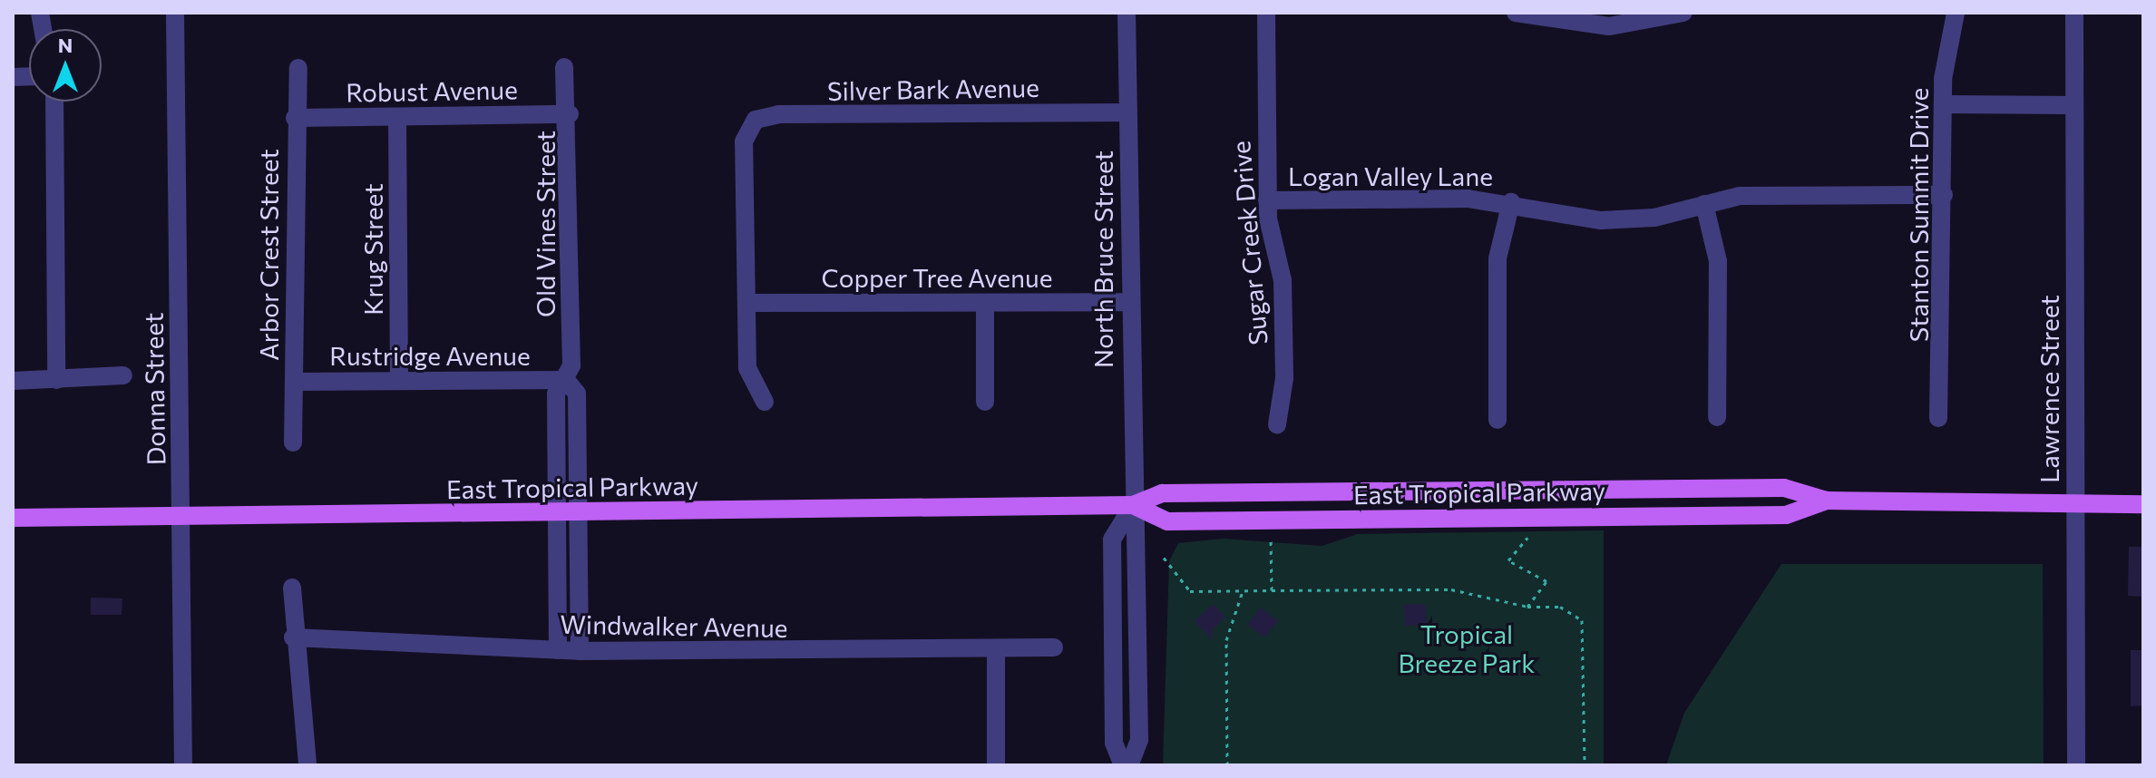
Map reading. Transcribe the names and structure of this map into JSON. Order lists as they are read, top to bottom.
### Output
{
  "streets": {
    "main road": ["East Tropical Parkway"],
    "street": [
      "Silver Bark Avenue",
      "Robust Avenue",
      "Logan Valley Lane",
      "Stanton Summit Drive",
      "Old Vines Street",
      "Sugar Creek Drive",
      "Krug Street",
      "Arbor Crest Street",
      "North Bruce Street",
      "Copper Tree Avenue",
      "Rustridge Avenue",
      "Donna Street",
      "Lawrence Street",
      "Windwalker Avenue"
    ]
  },
  "crossings": [
    ["Silver Bark Avenue", "North Bruce Street"],
    ["Silver Bark Avenue", "Copper Tree Avenue"],
    ["Robust Avenue", "Old Vines Street"],
    ["Robust Avenue", "Krug Street"],
    ["Robust Avenue", "Arbor Crest Street"],
    ["Logan Valley Lane", "Stanton Summit Drive"],
    ["Logan Valley Lane", "Sugar Creek Drive"],
    ["Old Vines Street", "Rustridge Avenue"],
    ["Old Vines Street", "East Tropical Parkway"],
    ["Old Vines Street", "Windwalker Avenue"],
    ["Krug Street", "Rustridge Avenue"],
    ["Arbor Crest Street", "Rustridge Avenue"],
    ["North Bruce Street", "Copper Tree Avenue"],
    ["North Bruce Street", "East Tropical Parkway"],
    ["Donna Street", "East Tropical Parkway"],
    ["Lawrence Street", "East Tropical Parkway"]
  ],
  "parks": ["Tropical Breeze Park"],
  "north": "top"
}
